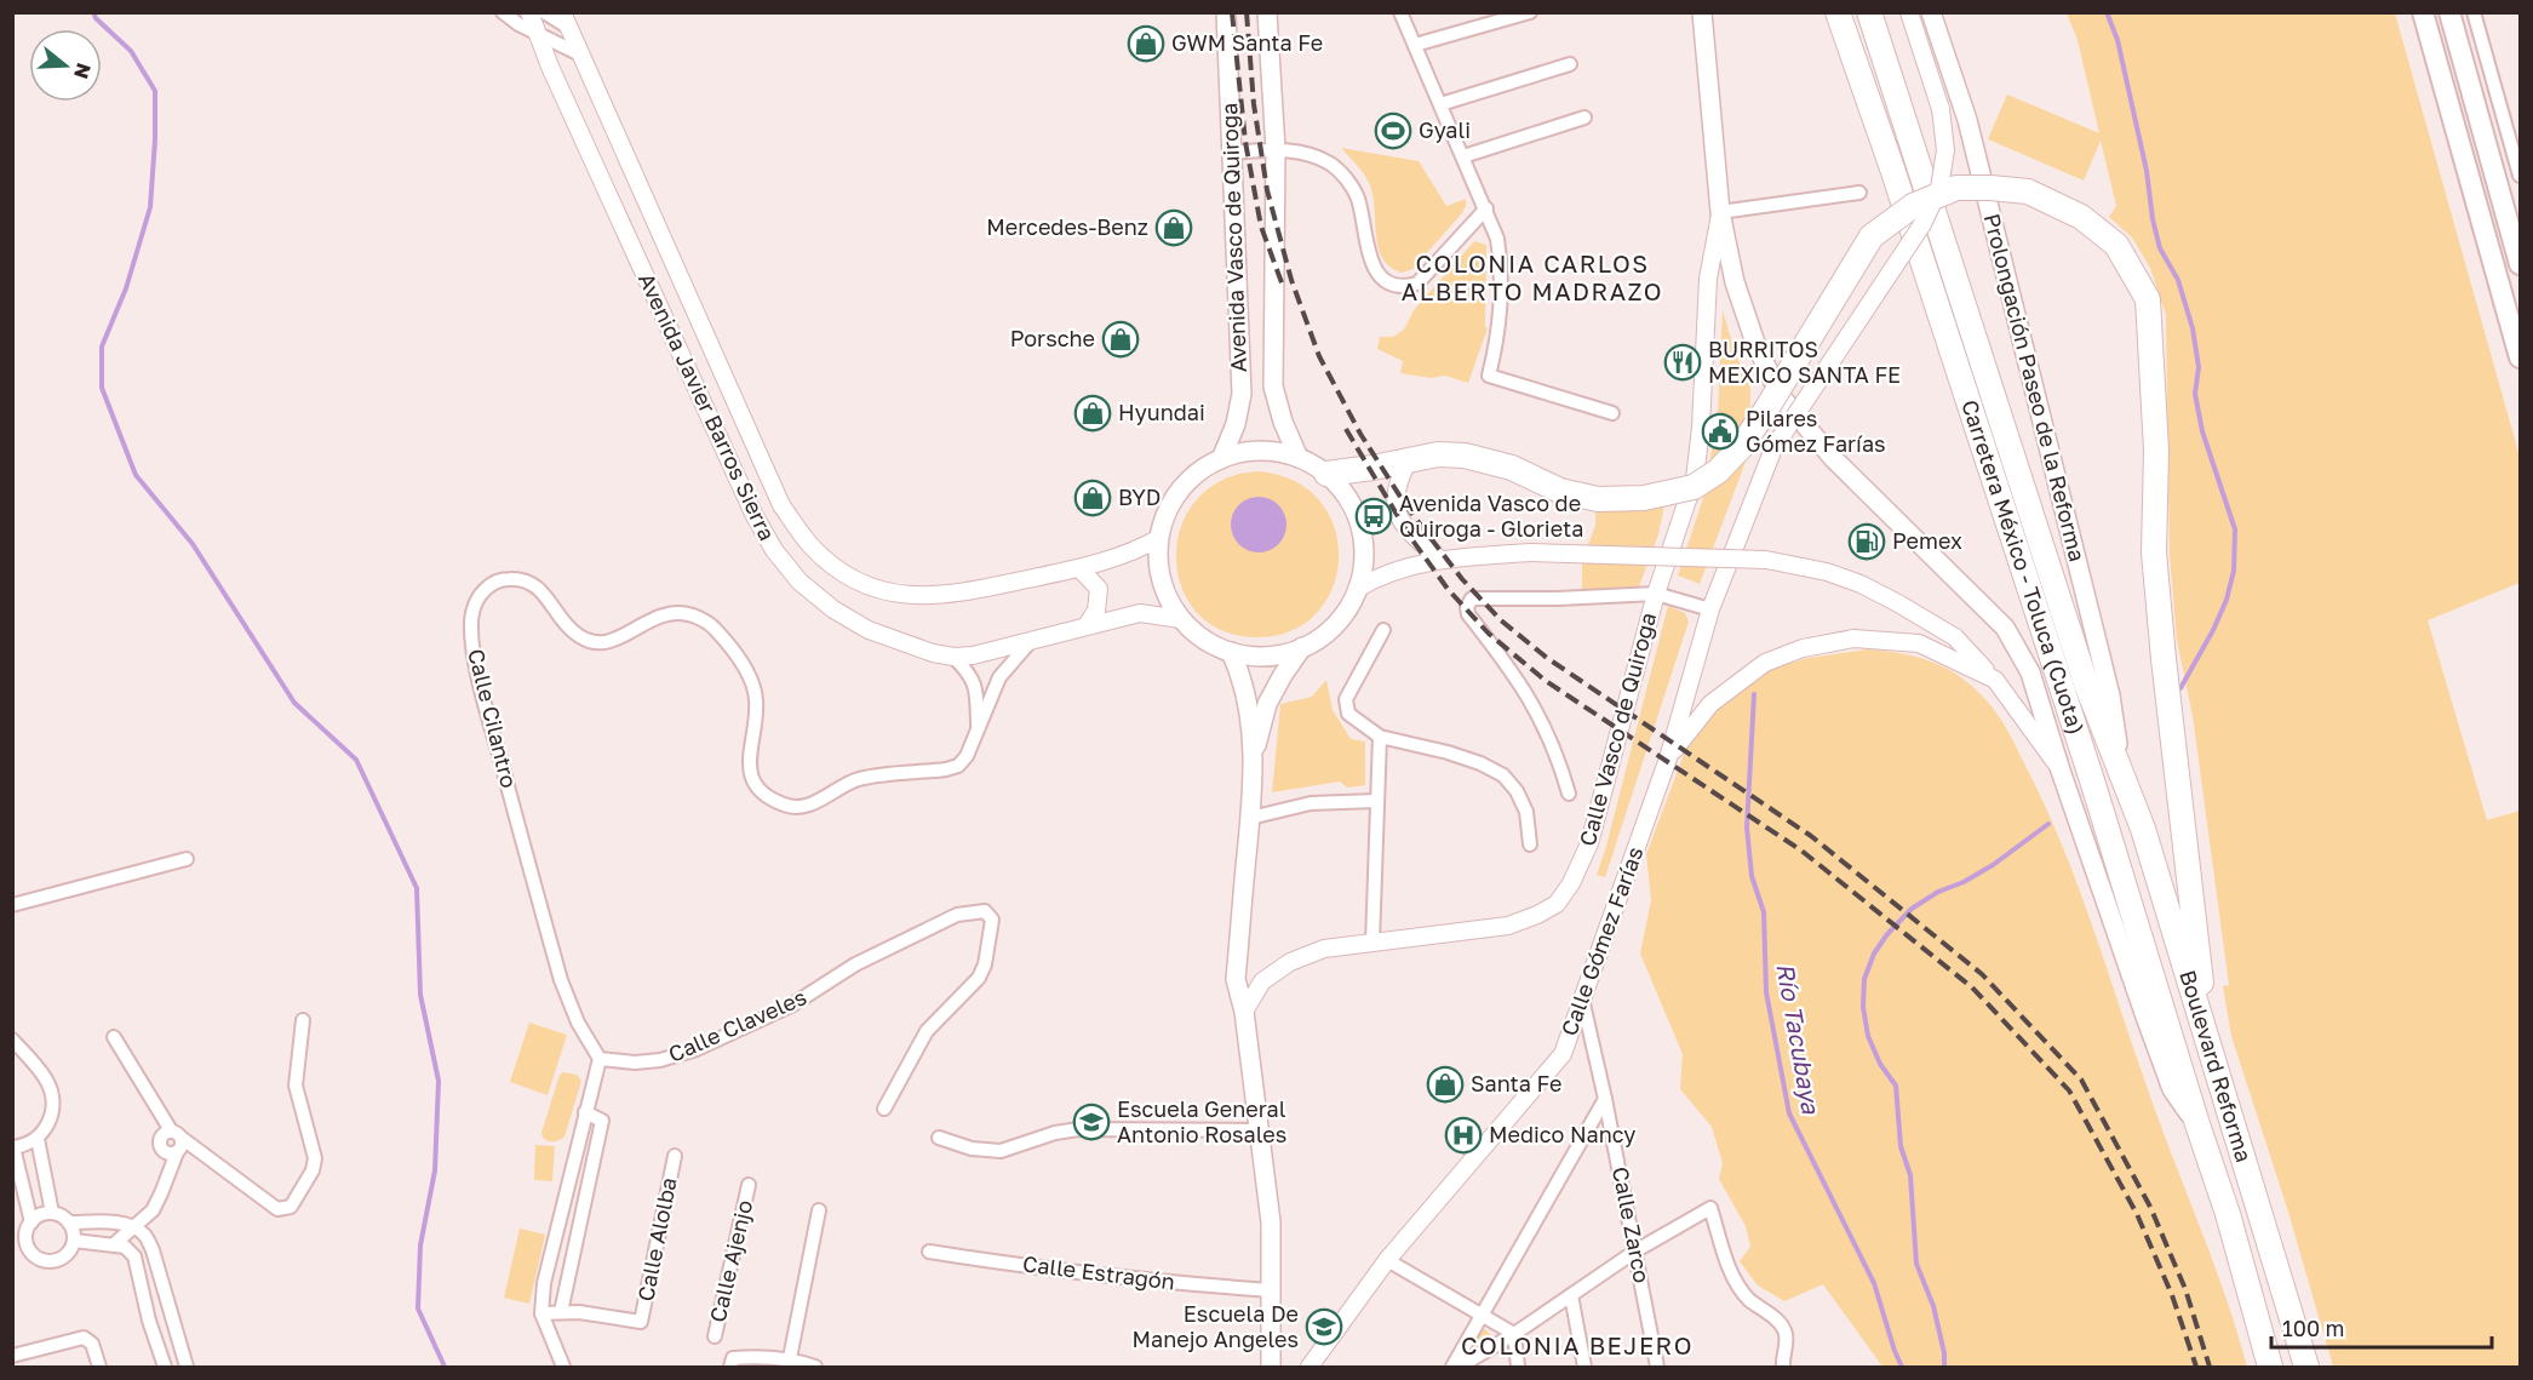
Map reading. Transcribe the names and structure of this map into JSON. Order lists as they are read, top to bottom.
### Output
{
  "streets": {
    "highway": ["Carretera México - Toluca (Cuota)", "Boulevard Reforma"],
    "main road": ["Avenida Vasco de Quiroga", "Prolongación Paseo de la Reforma"],
    "street": [
      "Avenida Javier Barros Sierra",
      "Calle Cilantro",
      "Calle Vasco de Quiroga",
      "Calle Gómez Farías",
      "Calle Claveles",
      "Calle Zarco",
      "Calle Alolba",
      "Calle Ajenjo",
      "Calle Estragón"
    ]
  },
  "crossings": [
    ["Avenida Vasco de Quiroga", "Avenida Javier Barros Sierra"],
    ["Prolongación Paseo de la Reforma", "Carretera México - Toluca (Cuota)"],
    ["Prolongación Paseo de la Reforma", "Boulevard Reforma"],
    ["Avenida Javier Barros Sierra", "Calle Cilantro"],
    ["Carretera México - Toluca (Cuota)", "Boulevard Reforma"],
    ["Calle Cilantro", "Calle Claveles"],
    ["Calle Gómez Farías", "Calle Zarco"]
  ],
  "districts": ["COLONIA CARLOS ALBERTO MADRAZO", "COLONIA BEJERO"],
  "water": ["Río Tacubaya"],
  "places": {
    "shop": [
      "GWM Santa Fe",
      "Mercedes-Benz",
      "Porsche",
      "Hyundai",
      "BYD",
      "Santa Fe"
    ],
    "sports": ["Gyali"],
    "restaurant": ["BURRITOS MEXICO SANTA FE"],
    "public building": ["Pilares Gómez Farías"],
    "bus stop": ["Avenida Vasco de Quiroga - Glorieta"],
    "fuel station": ["Pemex"],
    "school or university": ["Escuela General Antonio Rosales", "Escuela De Manejo Angeles"],
    "hospital": ["Medico Nancy"]
  },
  "scale_bar": "100 m",
  "north": "right"
}
